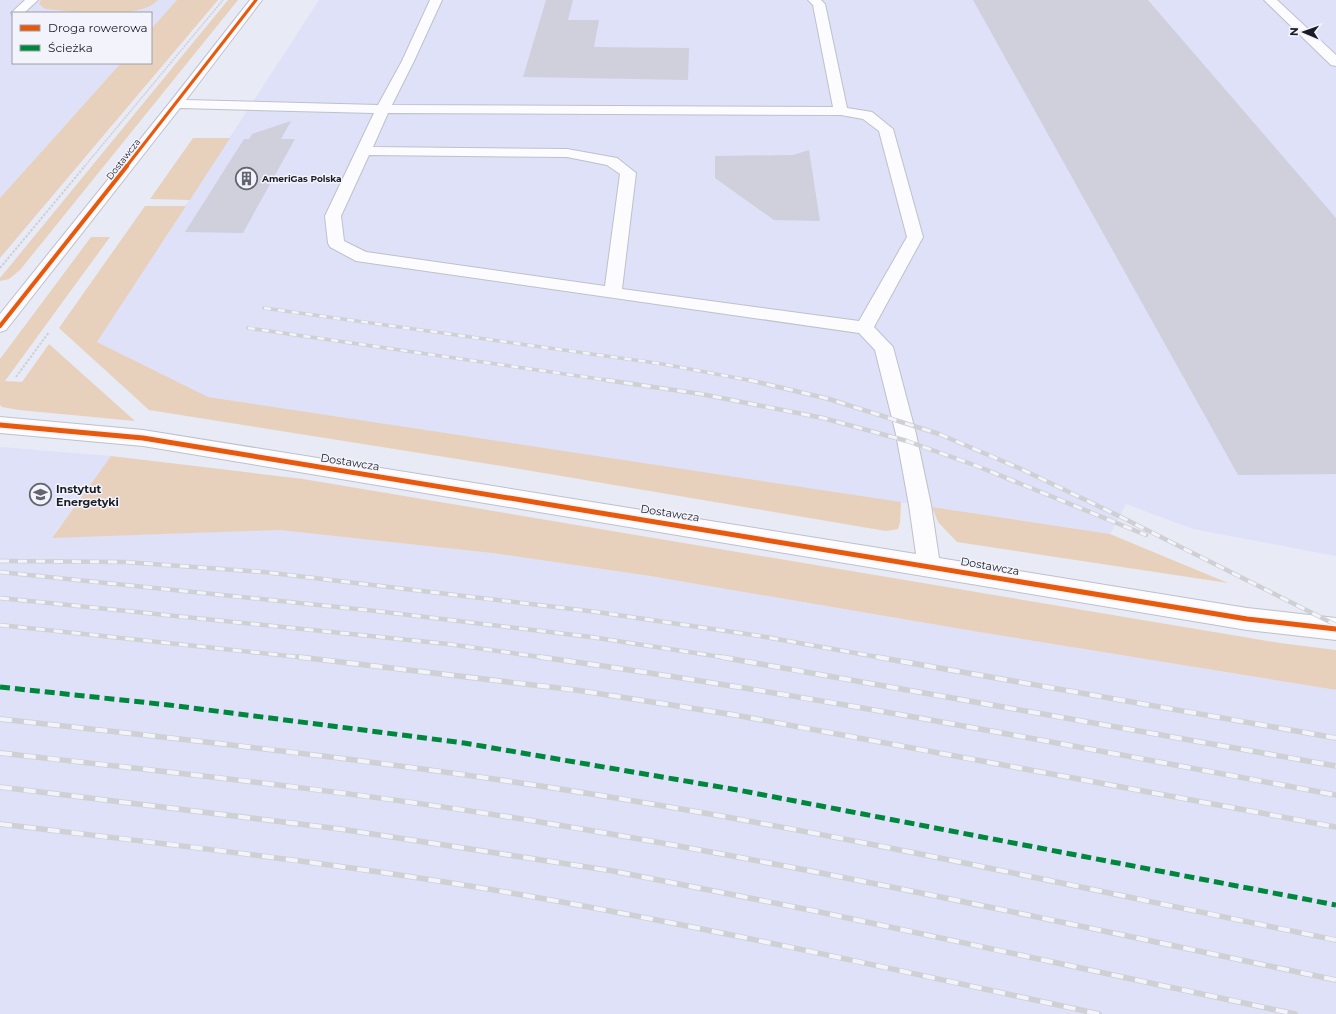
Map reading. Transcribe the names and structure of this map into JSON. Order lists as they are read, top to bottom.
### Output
{
  "streets": {
    "street": ["Dostawcza"]
  },
  "places": {
    "building": ["AmeriGas Polska"],
    "school or university": ["Instytut Energetyki"]
  },
  "legend": ["Droga rowerowa", "Ścieżka"],
  "north": "left"
}
